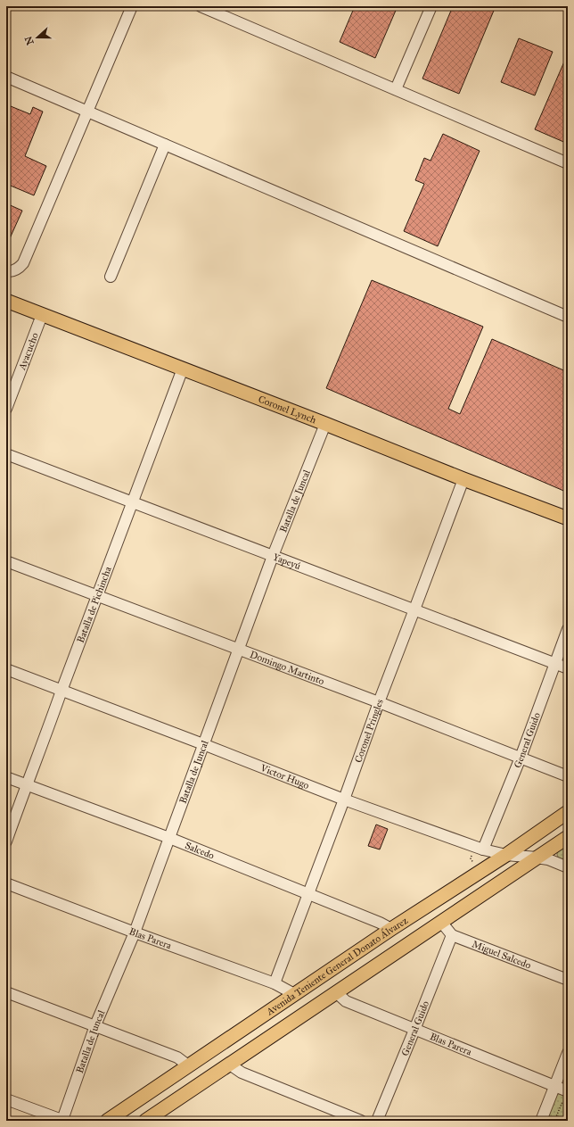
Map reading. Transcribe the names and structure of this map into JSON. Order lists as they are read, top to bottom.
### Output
{
  "streets": {
    "main road": ["Coronel Lynch", "Avenida Teniente General Donato Álvarez"],
    "street": [
      "Ayacucho",
      "Batalla de Juncal",
      "Yapeyú",
      "Batalla de Pichincha",
      "Domingo Martinto",
      "Coronel Pringles",
      "General Guido",
      "Victor Hugo",
      "Salcedo",
      "Blas Parera",
      "Miguel Salcedo"
    ]
  },
  "crossings": [
    ["Ayacucho", "Coronel Lynch"],
    ["Coronel Lynch", "Batalla de Juncal"],
    ["Coronel Lynch", "Batalla de Pichincha"],
    ["Coronel Lynch", "Coronel Pringles"],
    ["Batalla de Juncal", "Yapeyú"],
    ["Batalla de Juncal", "Domingo Martinto"],
    ["Batalla de Juncal", "Victor Hugo"],
    ["Batalla de Juncal", "Salcedo"],
    ["Batalla de Juncal", "Blas Parera"],
    ["Yapeyú", "Batalla de Pichincha"],
    ["Yapeyú", "Coronel Pringles"],
    ["Yapeyú", "General Guido"],
    ["Batalla de Pichincha", "Domingo Martinto"],
    ["Batalla de Pichincha", "Victor Hugo"],
    ["Batalla de Pichincha", "Salcedo"],
    ["Domingo Martinto", "Coronel Pringles"],
    ["Domingo Martinto", "General Guido"],
    ["Coronel Pringles", "Victor Hugo"],
    ["Coronel Pringles", "Salcedo"],
    ["Coronel Pringles", "Blas Parera"],
    ["General Guido", "Victor Hugo"],
    ["General Guido", "Blas Parera"],
    ["General Guido", "Miguel Salcedo"],
    ["Victor Hugo", "Avenida Teniente General Donato Álvarez"],
    ["Salcedo", "Avenida Teniente General Donato Álvarez"],
    ["Blas Parera", "Avenida Teniente General Donato Álvarez"]
  ],
  "north": "left"
}
